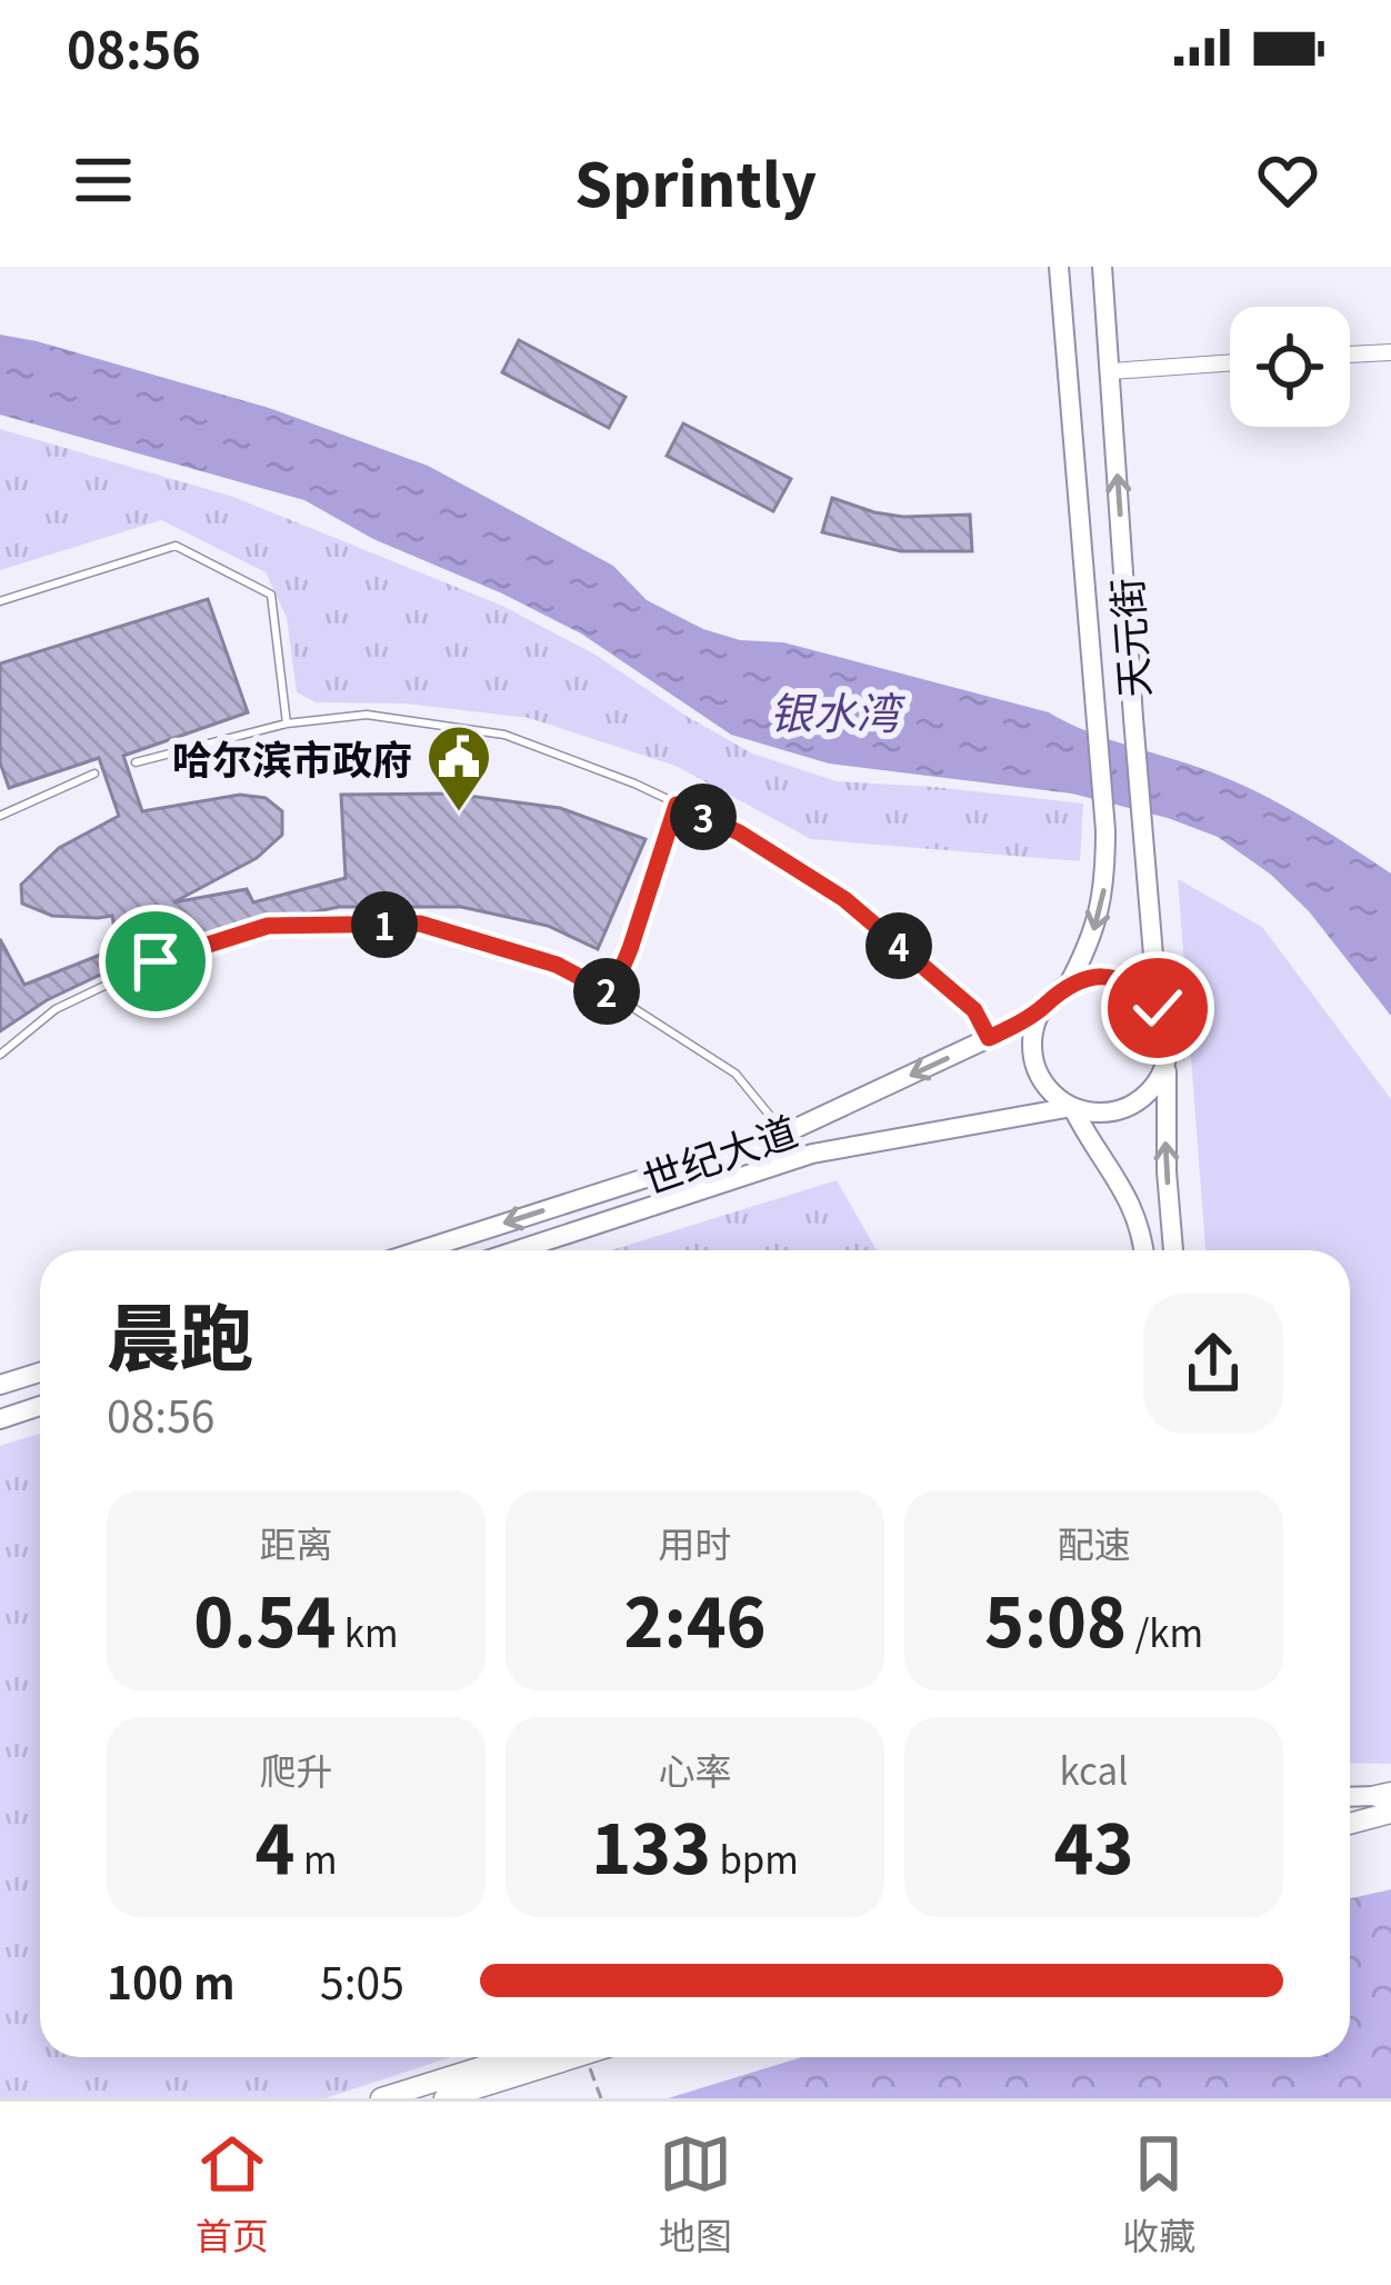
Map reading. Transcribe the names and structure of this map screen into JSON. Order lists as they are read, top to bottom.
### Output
{
  "streets": {
    "main road": ["天元街", "世纪大道"]
  },
  "crossings": [
    ["天元街", "世纪大道"]
  ],
  "water": ["银水湾"],
  "places": {
    "public building": ["哈尔滨市政府"]
  },
  "page": {
    "status": "08:56",
    "header": "Sprintly",
    "pins": [
      "3",
      "1",
      "4",
      "2"
    ],
    "heading": ["晨跑", "08:56"],
    "stats": [
      ["距离", "0.54 km"],
      ["用时", "2:46"],
      ["配速", "5:08 /km"],
      ["爬升", "4 m"],
      ["心率", "133 bpm"],
      ["kcal", "43"]
    ],
    "list": [
      {
        "name": "100 m",
        "note": "5:05"
      }
    ],
    "tabs": ["首页", "地图", "收藏"]
  }
}
